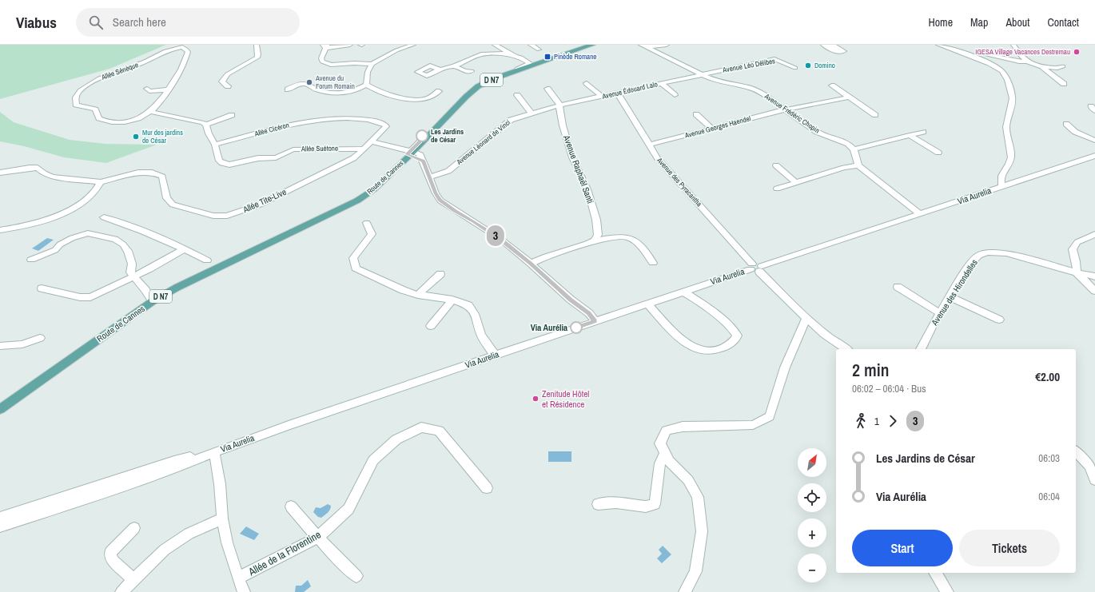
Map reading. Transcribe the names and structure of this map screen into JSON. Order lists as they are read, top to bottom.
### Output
{
  "streets": {
    "main road": ["D N7", "Route de Cannes"],
    "street": [
      "Avenue Léo Délibes",
      "Allée Sénèque",
      "Avenue Édouard Lalo",
      "Avenue Frédéric Chopin",
      "Avenue Georges Haendel",
      "Allée Cicéron",
      "Avenue Léonard de Vinci",
      "Allée Suétone",
      "Avenue Raphaël Santi",
      "Avenue des Pyracantha",
      "Via Aurelia",
      "Allée Tite-Live",
      "Avenue des Hirondelles",
      "Allée de la Florentine"
    ]
  },
  "crossings": [
    ["Avenue Léo Délibes", "Avenue Édouard Lalo"],
    ["Avenue Léo Délibes", "Avenue Frédéric Chopin"],
    ["Avenue Édouard Lalo", "Avenue Frédéric Chopin"],
    ["Avenue Édouard Lalo", "Avenue Léonard de Vinci"],
    ["Avenue Édouard Lalo", "Avenue Raphaël Santi"],
    ["Avenue Édouard Lalo", "Avenue des Pyracantha"],
    ["Avenue Frédéric Chopin", "Avenue Georges Haendel"],
    ["Avenue Georges Haendel", "Avenue des Pyracantha"],
    ["Allée Cicéron", "Allée Suétone"],
    ["Allée Cicéron", "Allée Tite-Live"],
    ["Avenue Léonard de Vinci", "Avenue Raphaël Santi"],
    ["Allée Suétone", "Allée Tite-Live"],
    ["Avenue des Pyracantha", "Via Aurelia"]
  ],
  "places": {
    "other": [
      "IGESA Village Vacances Destremau",
      "Domino",
      "Avenue du Forum Romain",
      "Les Jardins de César",
      "Mur des jardins de César",
      "Via Aurélia",
      "Zenitude Hôtel et Résidence"
    ],
    "transit": ["Pinède Romane"]
  },
  "lines": ["bus line 3"],
  "north": "top right",
  "page": {
    "header": "Viabus",
    "search": "Search here",
    "nav": [
      "Home",
      "Map",
      "About",
      "Contact"
    ],
    "on_map": "3",
    "heading": ["2 min", "06:02 – 06:04 · Bus", "€2.00"],
    "legs": ["1", "3"],
    "list": [
      {
        "name": "Les Jardins de César",
        "value": "06:03"
      },
      {
        "name": "Via Aurélia",
        "value": "06:04"
      }
    ],
    "map_buttons": ["+", "−"],
    "buttons": ["Start", "Tickets"]
  }
}
